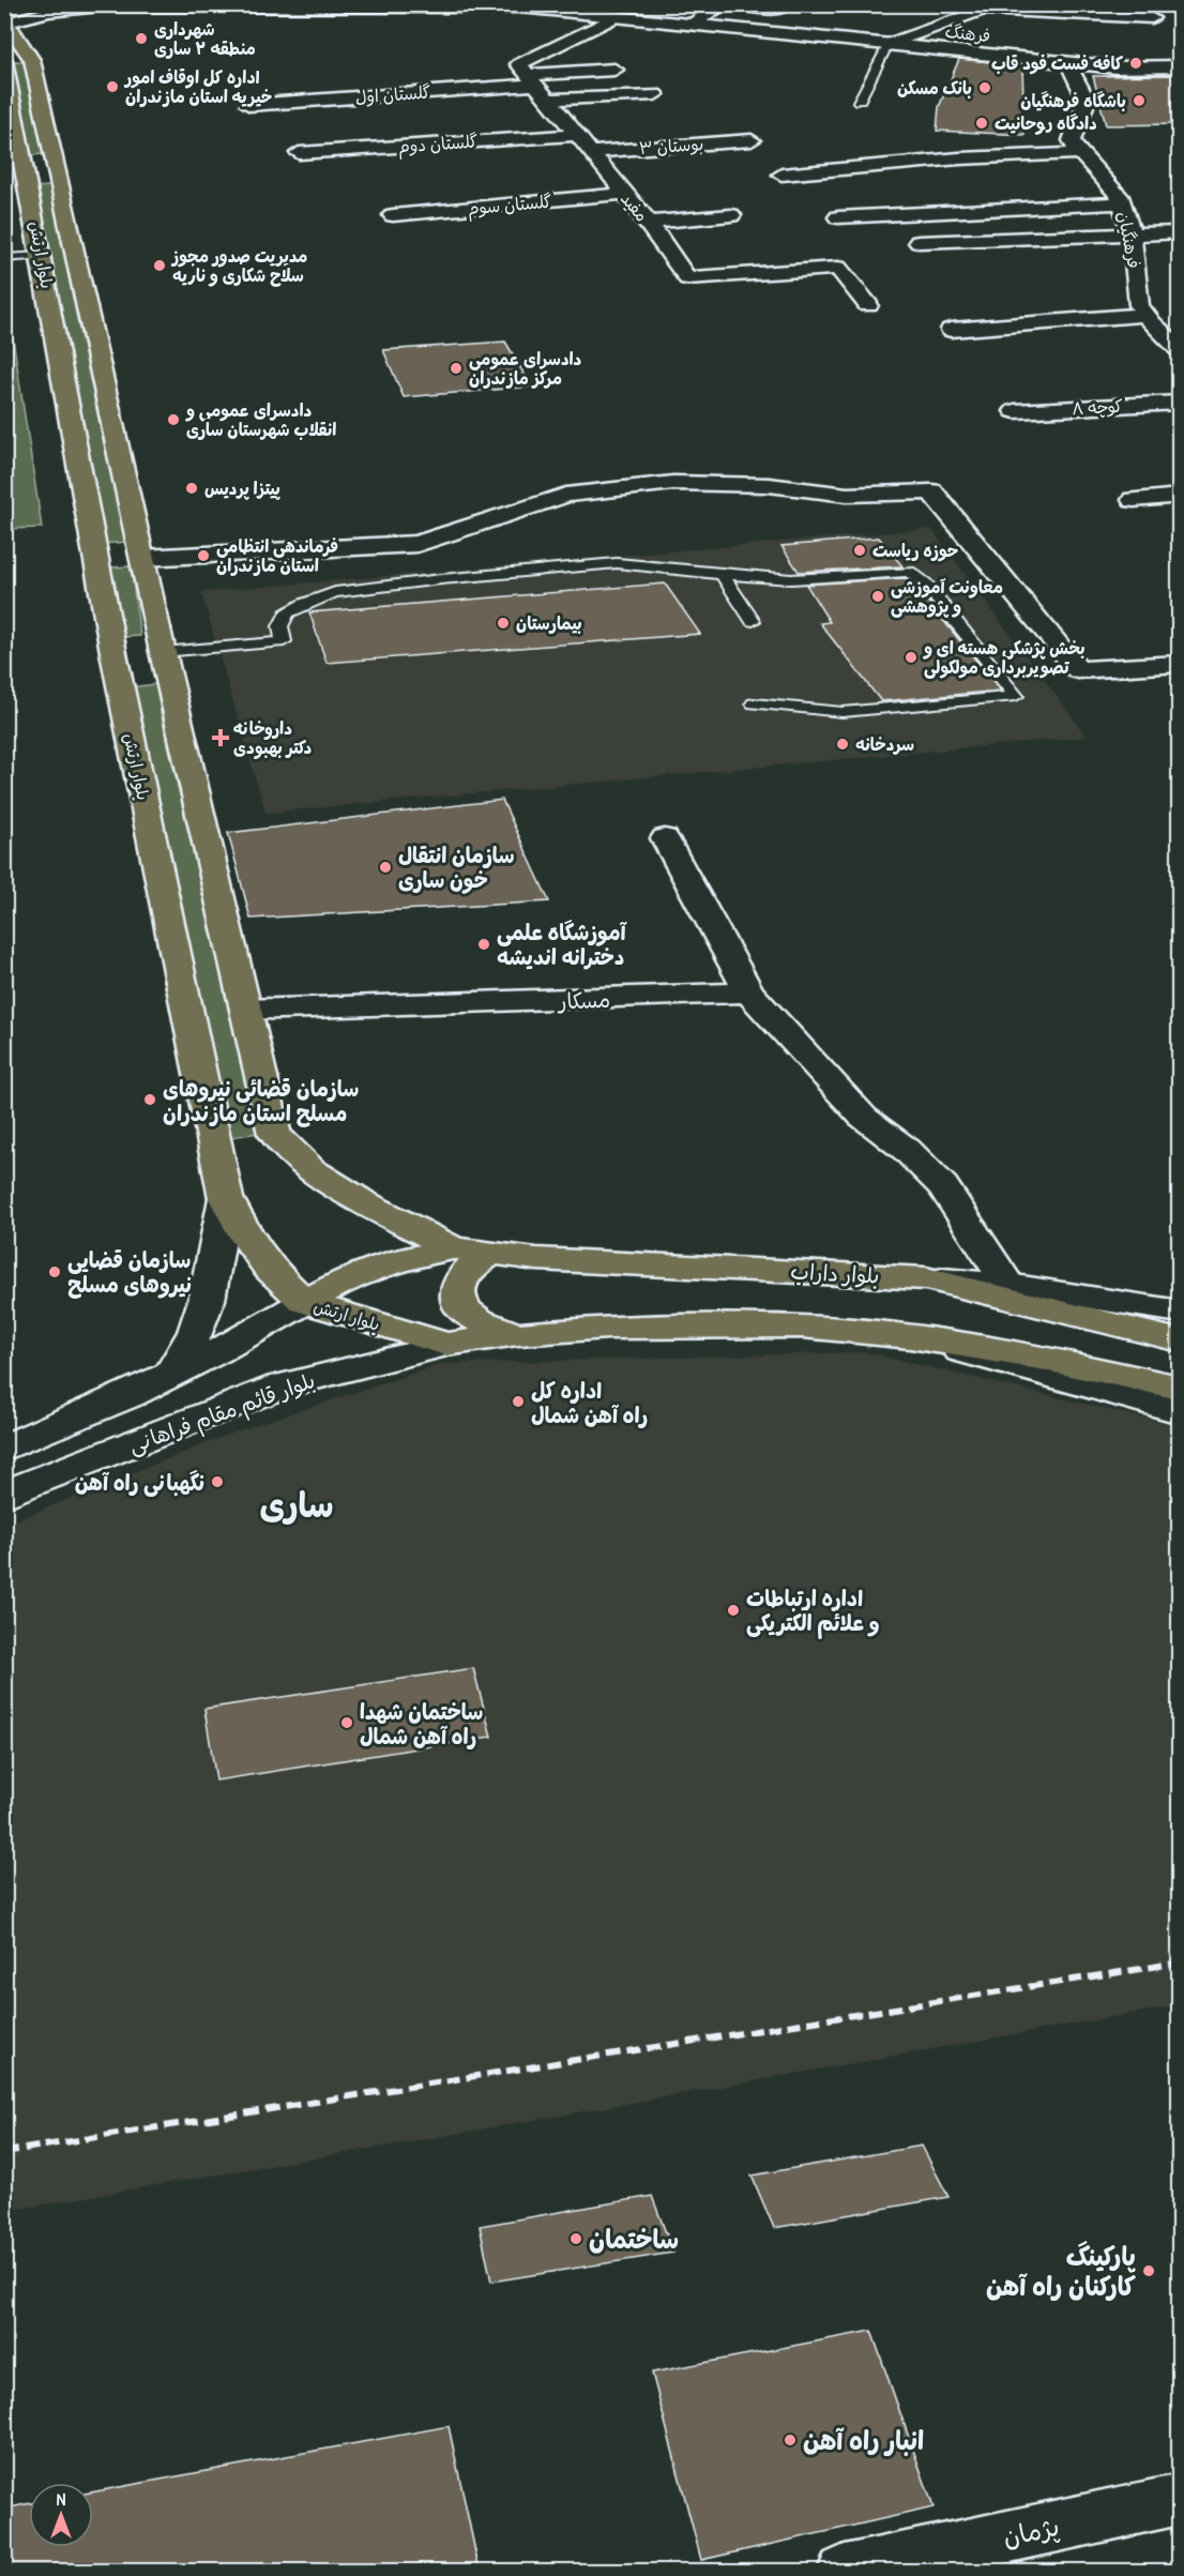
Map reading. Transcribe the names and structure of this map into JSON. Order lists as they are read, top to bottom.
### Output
{
  "streets": {
    "main road": ["بلوار ارتش", "بلوار داراب", "بلوار قائم مقام فراهانی"],
    "street": [
      "فرهنگ",
      "گلستان اول",
      "گلستان دوم",
      "بوستان ۳",
      "گلستان سوم",
      "مفید",
      "فرهنگیان",
      "کوچه ۸",
      "مسکار",
      "پژمان"
    ]
  },
  "crossings": [
    ["فرهنگ", "بلوار ارتش"],
    ["گلستان اول", "مفید"],
    ["گلستان دوم", "مفید"],
    ["بوستان ۳", "مفید"],
    ["گلستان سوم", "مفید"],
    ["بلوار ارتش", "مسکار"],
    ["بلوار ارتش", "بلوار قائم مقام فراهانی"]
  ],
  "districts": ["ساری"],
  "places": {
    "other": [
      "شهرداری منطقه ۲ ساری",
      "کافه فست فود قاب",
      "اداره کل اوقاف امور خیریه استان مازندران",
      "بانک مسکن",
      "باشگاه فرهنگیان",
      "دادگاه روحانیت",
      "مدیریت صدور مجوز سلاح شکاری و ناریه",
      "دادسرای عمومی مرکز مازندران",
      "دادسرای عمومی و انقلاب شهرستان ساری",
      "پیتزا پردیس",
      "حوزه ریاست",
      "فرماندهی انتظامی استان مازندران",
      "معاونت آموزشی و پژوهشی",
      "بیمارستان",
      "بخش پژشکی هسته ای و تصویربرداری مولکولی",
      "سردخانه",
      "سازمان انتقال خون ساری",
      "آموزشگاه علمی دخترانه اندیشه",
      "سازمان قضائی نیروهای مسلح استان مازندران",
      "سازمان قضایی نیروهای مسلح",
      "اداره کل راه آهن شمال",
      "نگهبانی راه آهن",
      "اداره ارتباطات و علائم الکتریکی",
      "ساختمان شهدا راه آهن شمال",
      "ساختمان",
      "پارکینگ کارکنان راه آهن",
      "انبار راه آهن"
    ],
    "health": ["داروخانه دکتر بهبودی"]
  },
  "north": "top"
}
